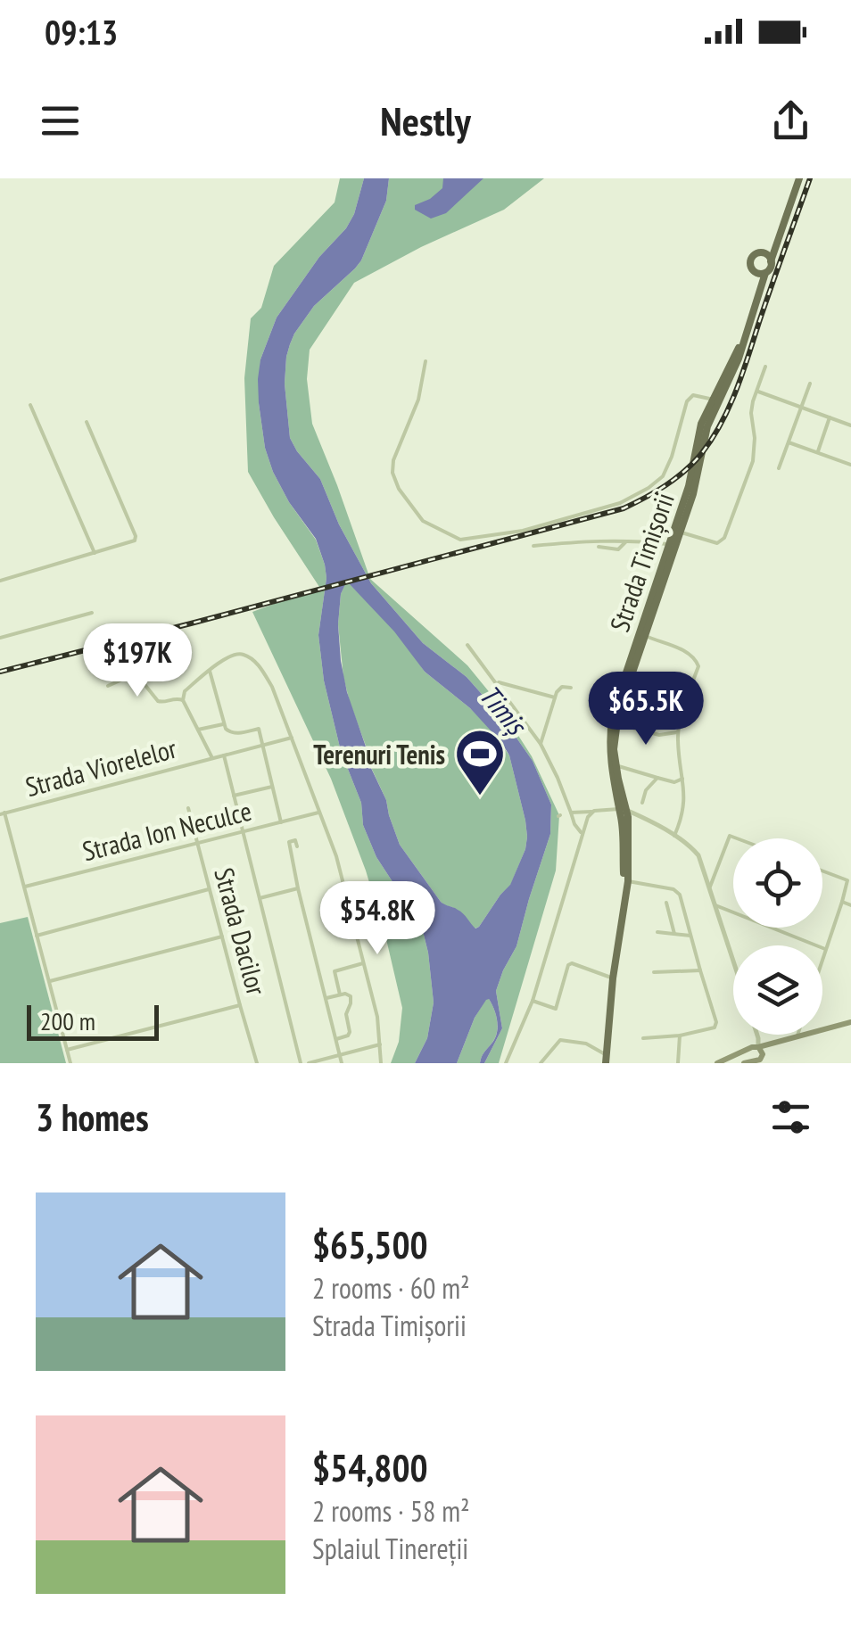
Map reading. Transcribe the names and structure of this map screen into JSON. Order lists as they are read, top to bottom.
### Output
{
  "streets": {
    "main road": ["Strada Timișorii"],
    "street": ["Strada Viorelelor", "Strada Ion Neculce", "Strada Dacilor"]
  },
  "crossings": [
    ["Strada Ion Neculce", "Strada Dacilor"]
  ],
  "water": ["Timiș"],
  "places": {
    "sports": ["Terenuri Tenis"]
  },
  "scale_bar": "200 m",
  "page": {
    "status": "09:13",
    "header": "Nestly",
    "price": ["$197K", "$65.5K", "$54.8K"],
    "scale": "200 m",
    "heading": "3 homes",
    "list": [
      {
        "name": "$65,500",
        "note": "2 rooms · 60 m² · Strada Timișorii"
      },
      {
        "name": "$54,800",
        "note": "2 rooms · 58 m² · Splaiul Tinereții"
      }
    ]
  }
}
